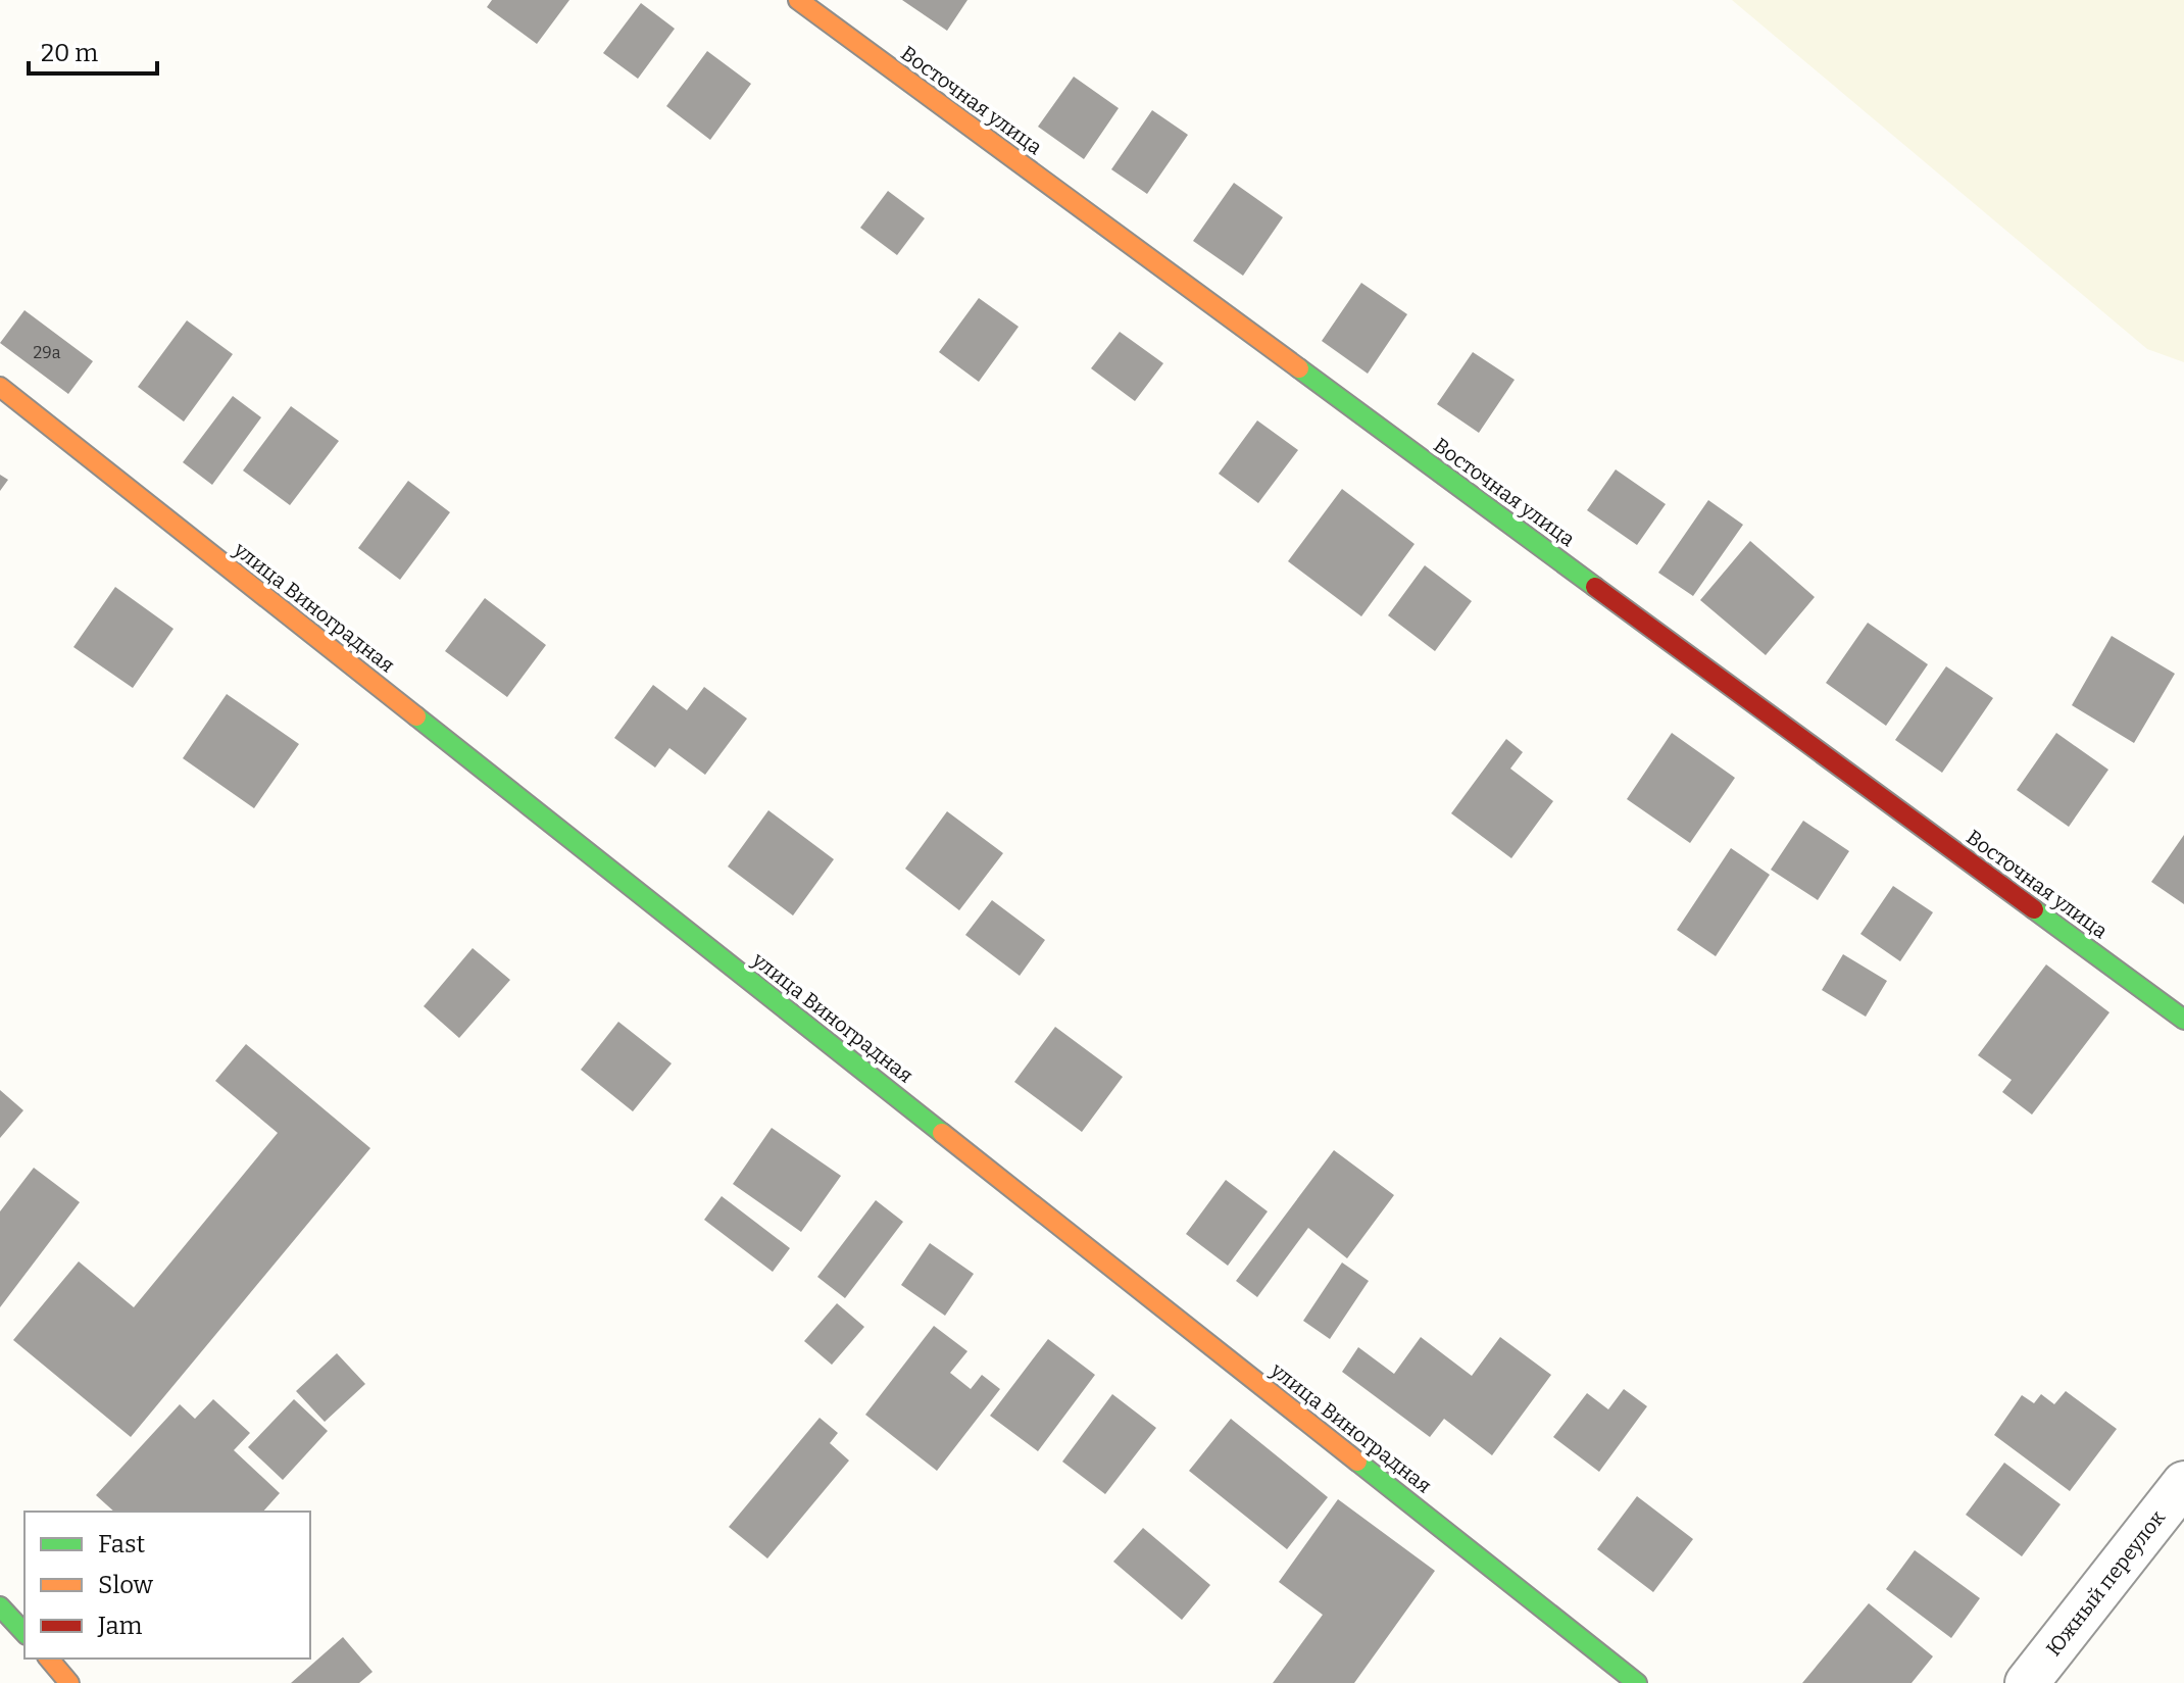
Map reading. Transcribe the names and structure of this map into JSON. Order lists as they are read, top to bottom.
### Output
{
  "streets": {
    "main road": ["Восточная улица", "улица Виноградная"],
    "street": ["Южный переулок"]
  },
  "house_numbers": ["29а"],
  "legend": ["Fast", "Slow", "Jam"],
  "scale_bar": "20 m"
}
